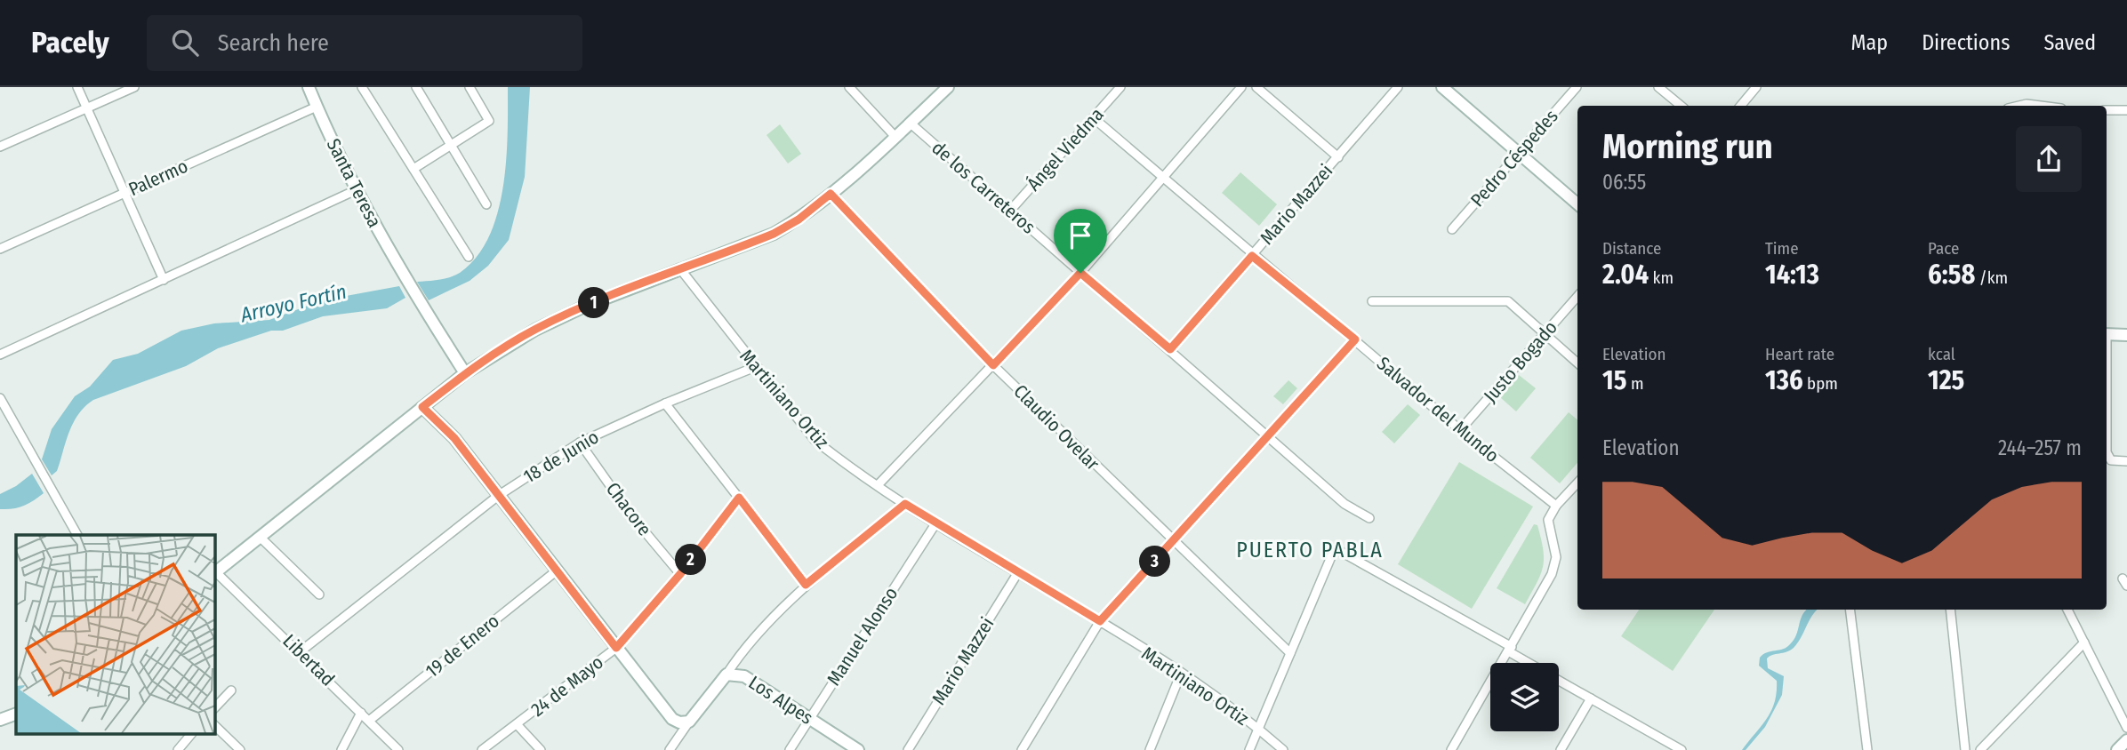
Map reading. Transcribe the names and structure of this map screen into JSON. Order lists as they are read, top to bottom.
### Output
{
  "streets": {
    "street": [
      "Ángel Viedma",
      "Pedro Céspedes",
      "Palermo",
      "Santa Teresa",
      "de los Carreteros",
      "Mario Mazzei",
      "Justo Bogado",
      "Martiniano Ortiz",
      "Salvador del Mundo",
      "Claudio Ovelar",
      "18 de Junio",
      "Chacore",
      "Manuel Alonso",
      "19 de Enero",
      "Libertad",
      "24 de Mayo",
      "Los Alpes"
    ]
  },
  "crossings": [
    ["Ángel Viedma", "de los Carreteros"],
    ["Ángel Viedma", "Salvador del Mundo"],
    ["Palermo", "Santa Teresa"],
    ["de los Carreteros", "Mario Mazzei"],
    ["Mario Mazzei", "Martiniano Ortiz"],
    ["Mario Mazzei", "Salvador del Mundo"],
    ["Justo Bogado", "Salvador del Mundo"],
    ["Martiniano Ortiz", "18 de Junio"],
    ["Martiniano Ortiz", "Manuel Alonso"],
    ["18 de Junio", "Chacore"],
    ["18 de Junio", "Libertad"],
    ["Chacore", "24 de Mayo"],
    ["Manuel Alonso", "Los Alpes"],
    ["19 de Enero", "Libertad"]
  ],
  "districts": ["PUERTO PABLA"],
  "water": ["Arroyo Fortín"],
  "page": {
    "header": "Pacely",
    "search": "Search here",
    "nav": ["Map", "Directions", "Saved"],
    "heading": ["Morning run", "06:55"],
    "stats": [
      ["Distance", "2.04 km"],
      ["Time", "14:13"],
      ["Pace", "6:58 /km"],
      ["Elevation", "15 m"],
      ["Heart rate", "136 bpm"],
      ["kcal", "125"]
    ],
    "pins": ["1", "2", "3"],
    "chart": ["Elevation", "244–257 m"]
  }
}
